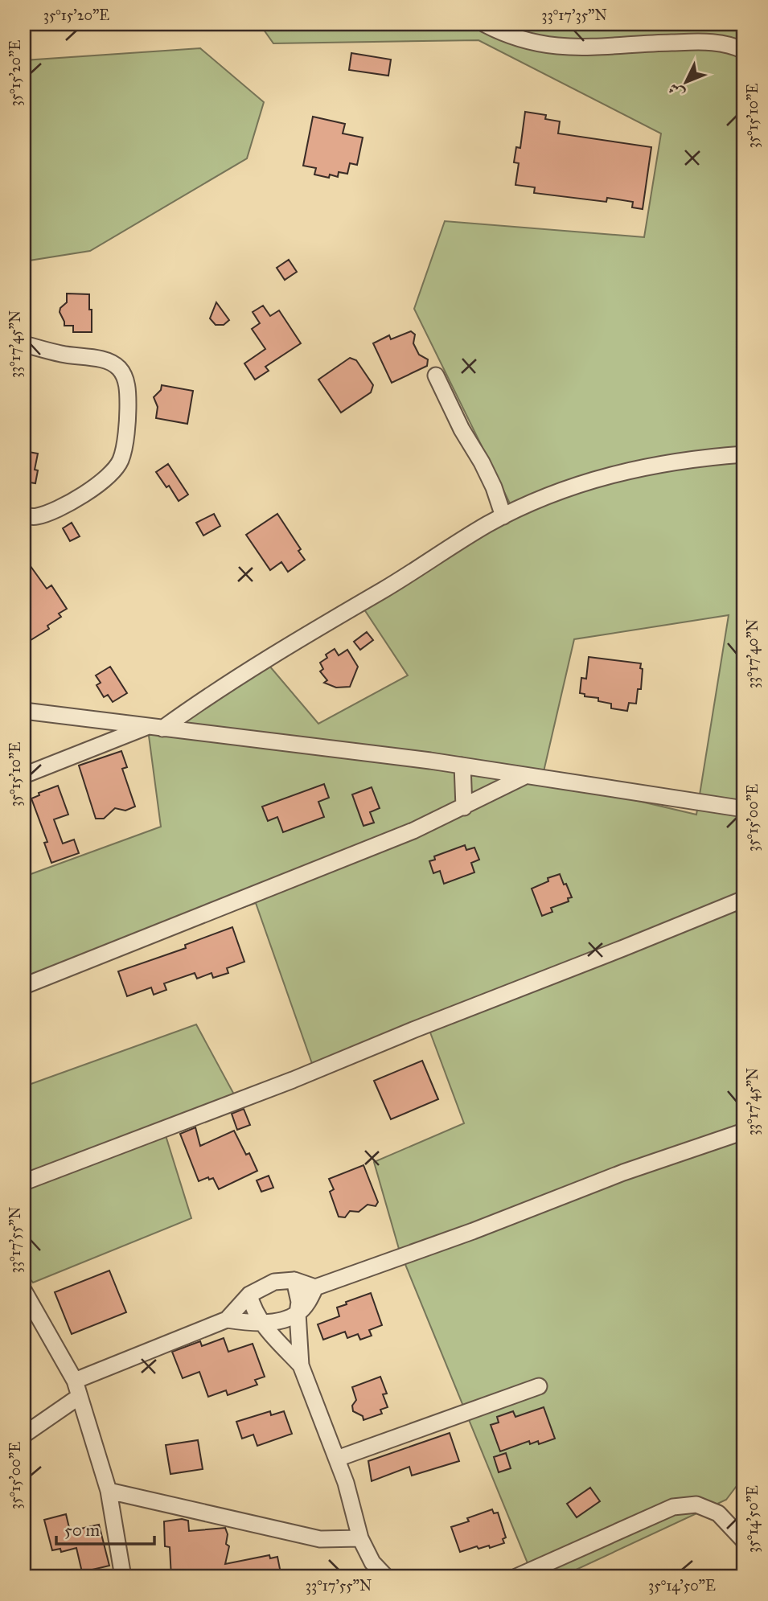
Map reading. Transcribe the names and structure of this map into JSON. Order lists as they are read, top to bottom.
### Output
{
  "scale_bar": "50 m",
  "north": "bottom left",
  "coordinates": [
    "35°15'20\"E",
    "33°17'35\"N",
    "35°15'10\"E",
    "33°17'45\"N",
    "33°17'40\"N",
    "35°15'00\"E",
    "33°17'55\"N",
    "35°14'50\"E"
  ]
}
